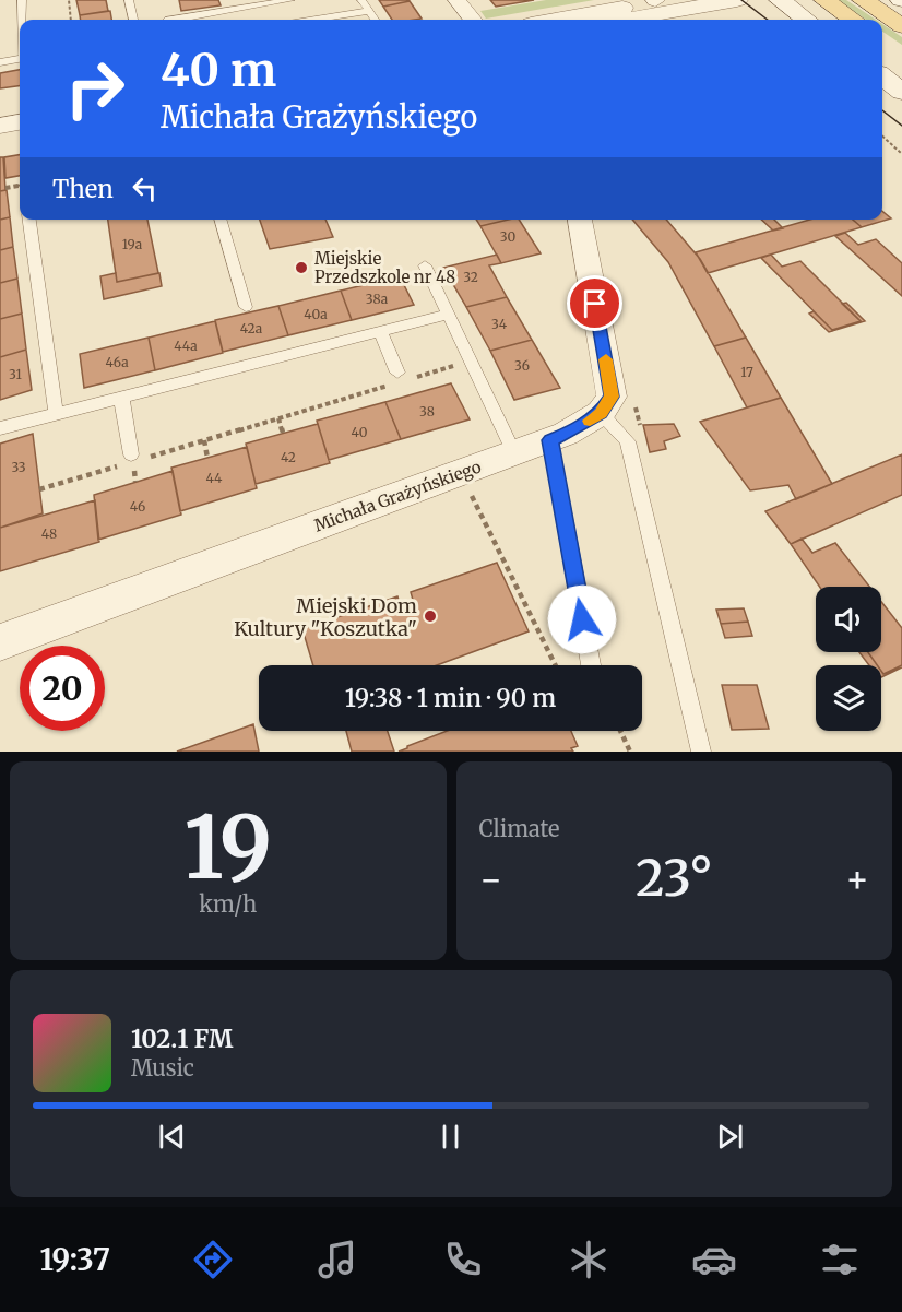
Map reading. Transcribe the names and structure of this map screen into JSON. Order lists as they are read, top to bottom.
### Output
{
  "streets": {
    "street": ["Michała Grażyńskiego"]
  },
  "places": ["Miejskie Przedszkole nr 48", "Miejski Dom Kultury \"Koszutka\""],
  "house_numbers": [
    "30",
    "19a",
    "32",
    "38a",
    "40a",
    "34",
    "42a",
    "44a",
    "46a",
    "36",
    "17",
    "31",
    "38",
    "40",
    "42",
    "33",
    "44",
    "46",
    "48"
  ],
  "page": {
    "turn": ["40 m", "Michała Grażyńskiego"],
    "then": "Then",
    "limit": "20",
    "trip": "19:38 · 1 min · 90 m",
    "tile": [
      ["19", "km/h"],
      "Climate"
    ],
    "heat": ["−", "23°", "+"],
    "song": ["102.1 FM", "Music"],
    "tabs": "19:37"
  }
}
